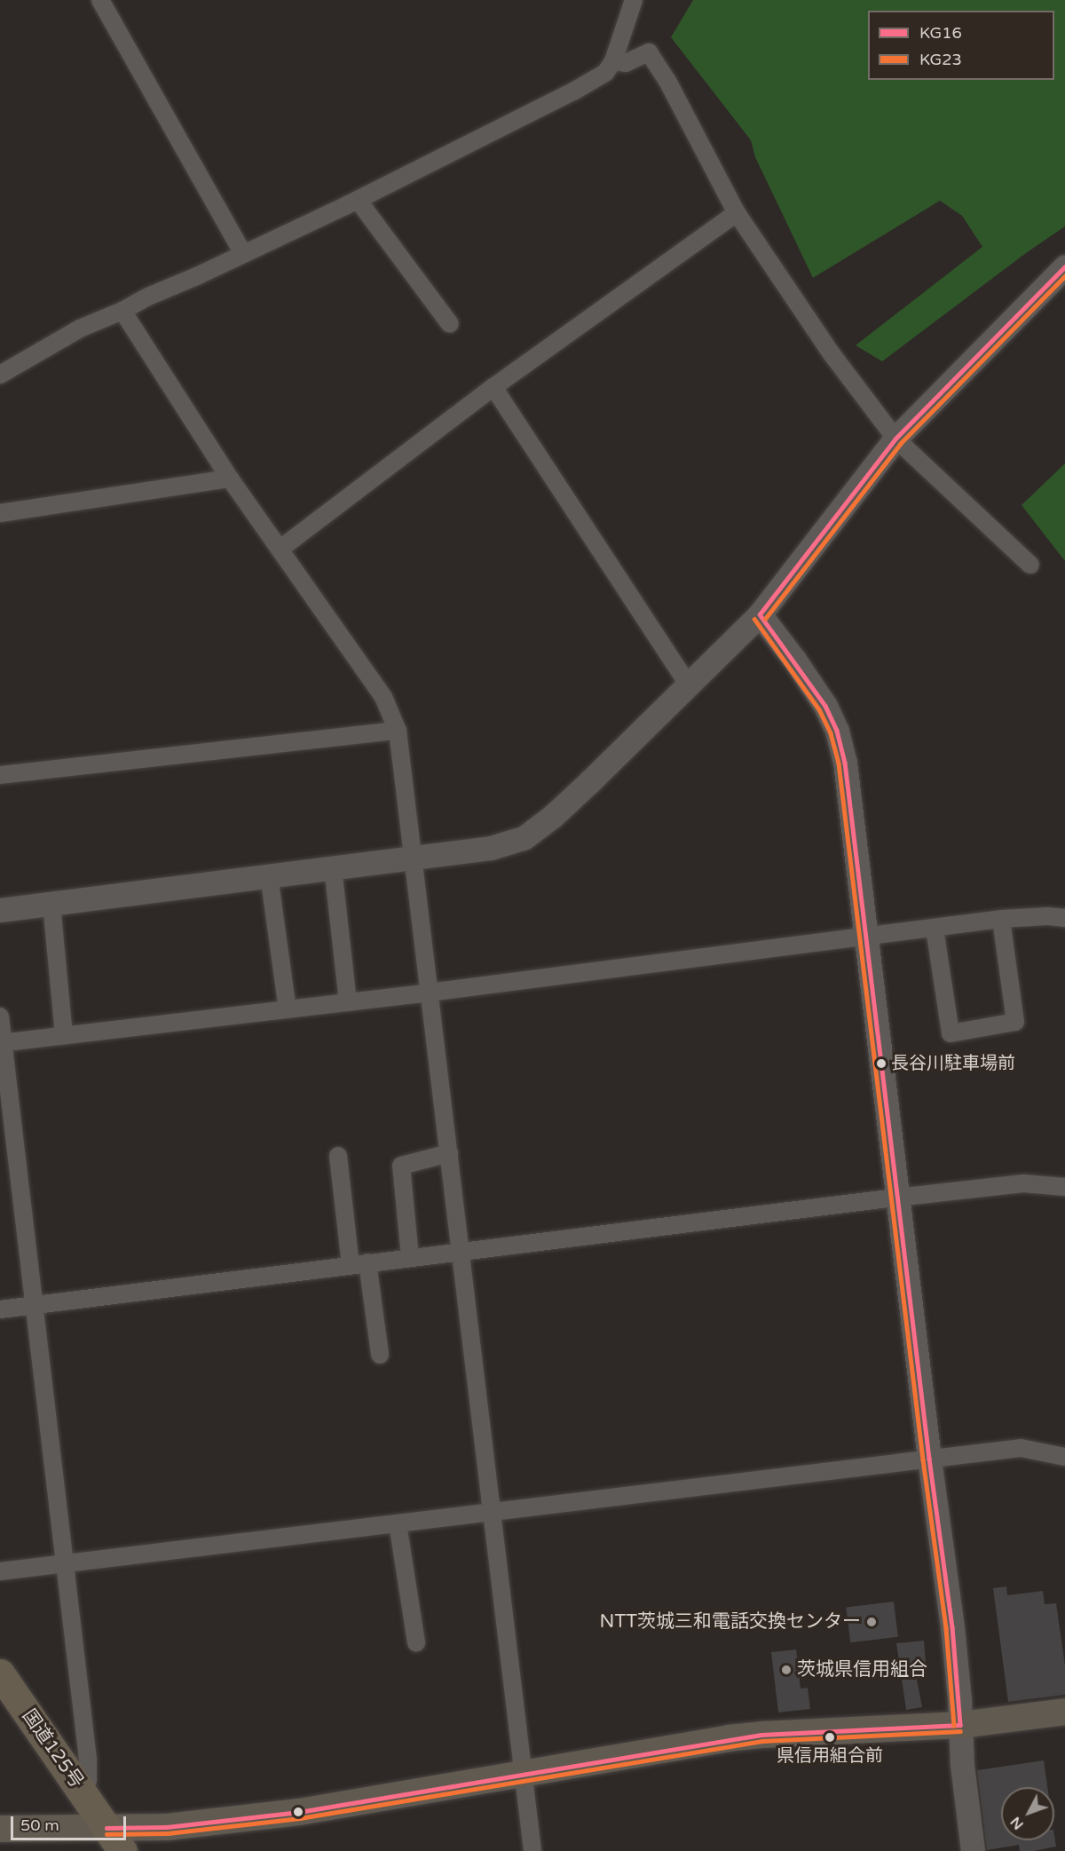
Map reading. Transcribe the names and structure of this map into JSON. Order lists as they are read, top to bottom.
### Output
{
  "streets": {
    "highway": ["国道125号"]
  },
  "places": [
    "長谷川駐車場前",
    "NTT茨城三和電話交換センター",
    "茨城県信用組合",
    "県信用組合前"
  ],
  "lines": ["transit line KG16", "transit line KG23"],
  "legend": ["KG16", "KG23"],
  "scale_bar": "50 m",
  "north": "bottom left"
}
